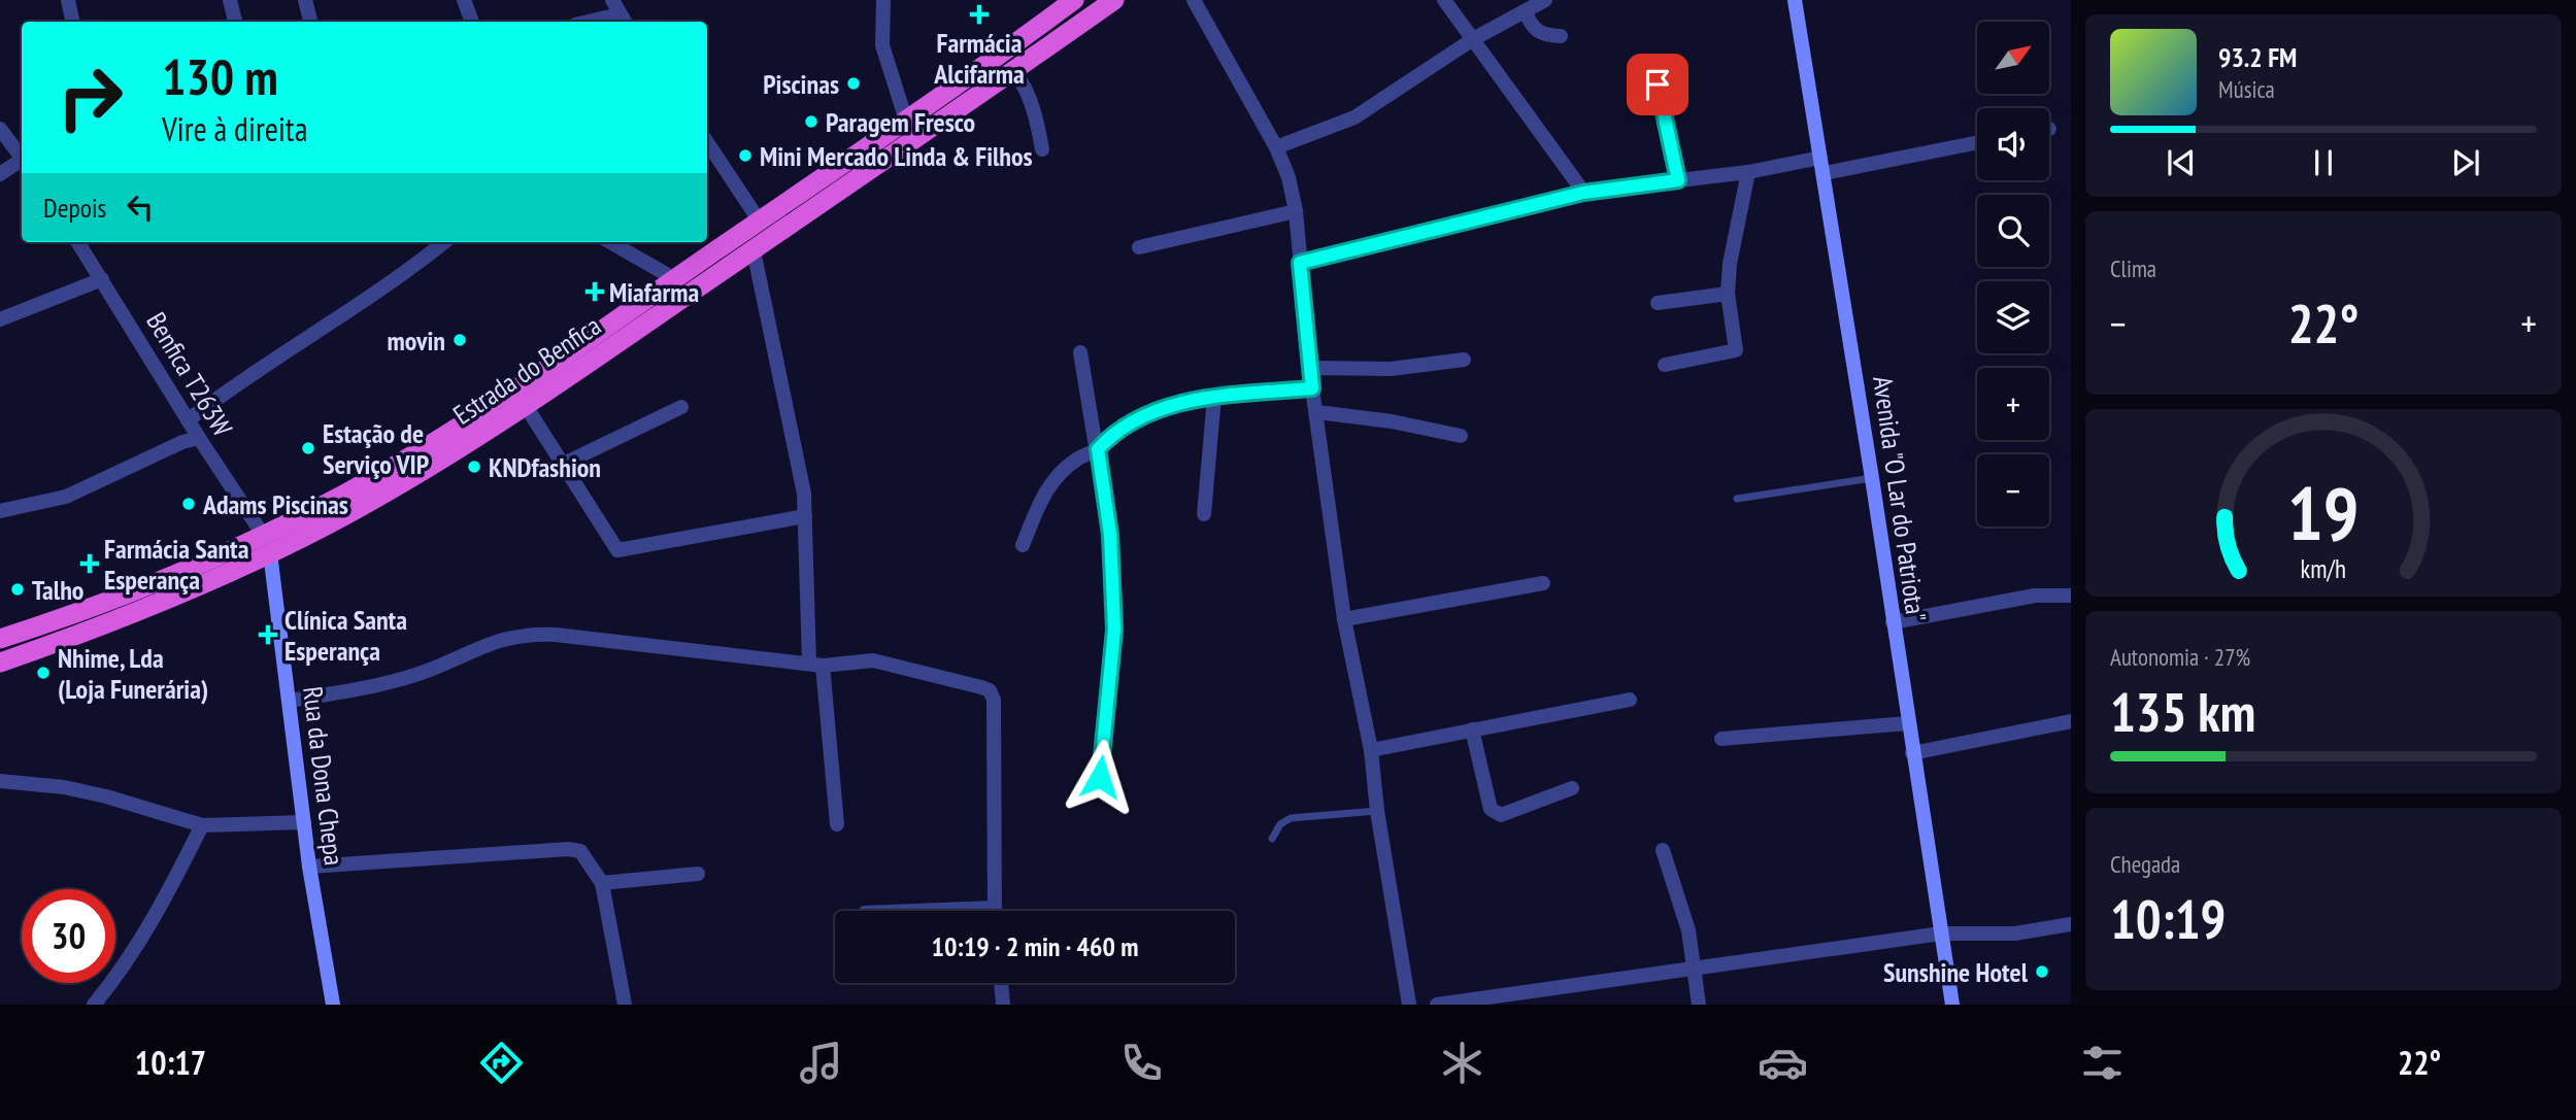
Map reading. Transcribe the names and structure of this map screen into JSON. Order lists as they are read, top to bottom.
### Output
{
  "streets": {
    "highway": ["Estrada do Benfica"],
    "main road": ["Avenida \"O Lar do Patriota\"", "Rua da Dona Chepa"],
    "street": ["Benfica T263W"]
  },
  "crossings": [
    ["Estrada do Benfica", "Benfica T263W"],
    ["Estrada do Benfica", "Rua da Dona Chepa"],
    ["Benfica T263W", "Rua da Dona Chepa"]
  ],
  "places": {
    "health": [
      "Farmácia Alcifarma",
      "Miafarma",
      "Farmácia Santa Esperança",
      "Clínica Santa Esperança"
    ],
    "other": [
      "Piscinas",
      "Paragem Fresco",
      "Mini Mercado Linda & Filhos",
      "movin",
      "Estação de Serviço VIP",
      "KNDfashion",
      "Adams Piscinas",
      "Talho",
      "Nhime, Lda (Loja Funerária)",
      "Sunshine Hotel"
    ]
  },
  "north": "top right",
  "page": {
    "map_buttons": ["+", "−"],
    "turn": ["130 m", "Vire à direita"],
    "song": ["93.2 FM", "Música"],
    "then": "Depois",
    "tile": [
      "Clima",
      ["Autonomia · 27%", "135 km"],
      ["Chegada", "10:19"]
    ],
    "heat": ["−", "22°", "+"],
    "limit": "30",
    "trip": "10:19 · 2 min · 460 m",
    "tabs": ["10:17", "22°"],
    "gauge": ["19", "km/h"]
  }
}
